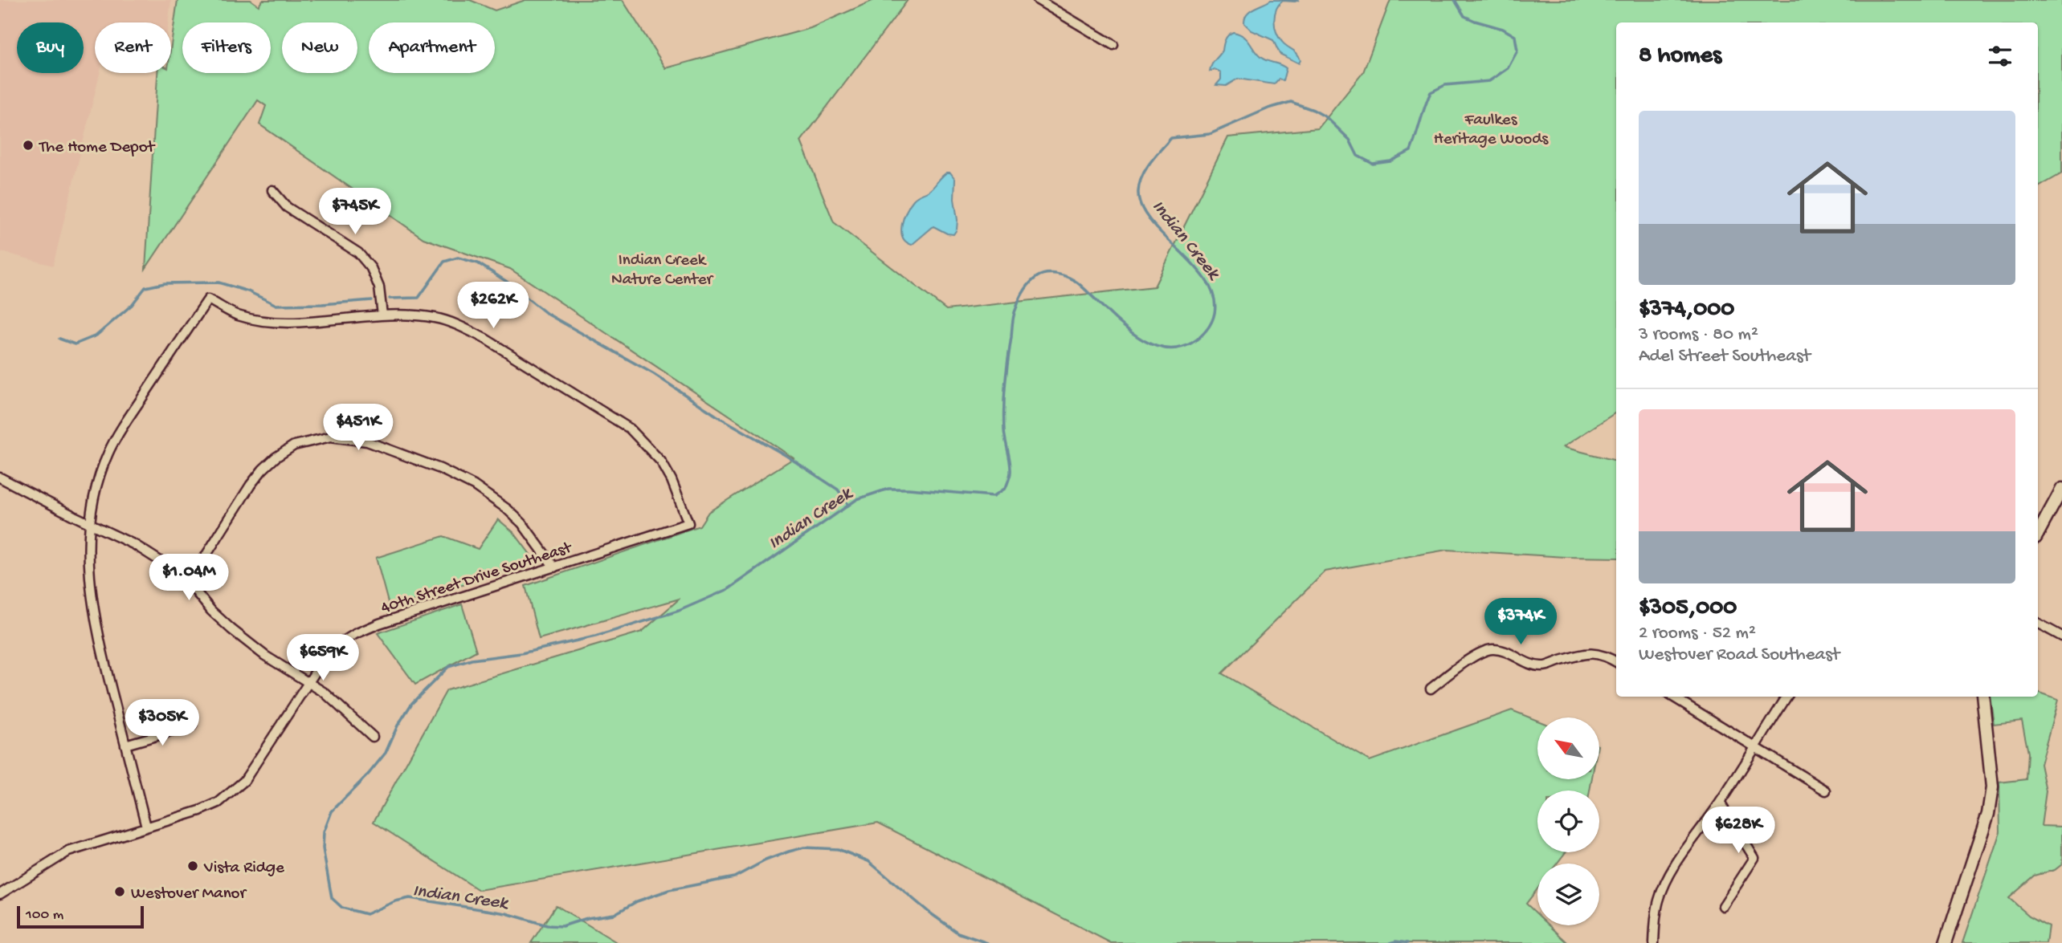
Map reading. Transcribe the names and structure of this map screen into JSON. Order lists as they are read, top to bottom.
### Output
{
  "streets": {
    "street": ["40th Street Drive Southeast"]
  },
  "water": ["Indian Creek"],
  "parks": ["Faulkes Heritage Woods", "Indian Creek Nature Center"],
  "places": ["The Home Depot", "Vista Ridge", "Westover Manor"],
  "scale_bar": "100 m",
  "north": "top left",
  "page": {
    "chip": [
      "Buy",
      "Rent",
      "Filters",
      "New",
      "Apartment"
    ],
    "heading": "8 homes",
    "list": [
      {
        "name": "$374,000",
        "note": "3 rooms · 80 m² · Adel Street Southeast"
      },
      {
        "name": "$305,000",
        "note": "2 rooms · 52 m² · Westover Road Southeast"
      }
    ],
    "price": [
      "$745K",
      "$262K",
      "$451K",
      "$1.04M",
      "$374K",
      "$659K",
      "$305K",
      "$628K"
    ],
    "scale": "100 m"
  }
}
